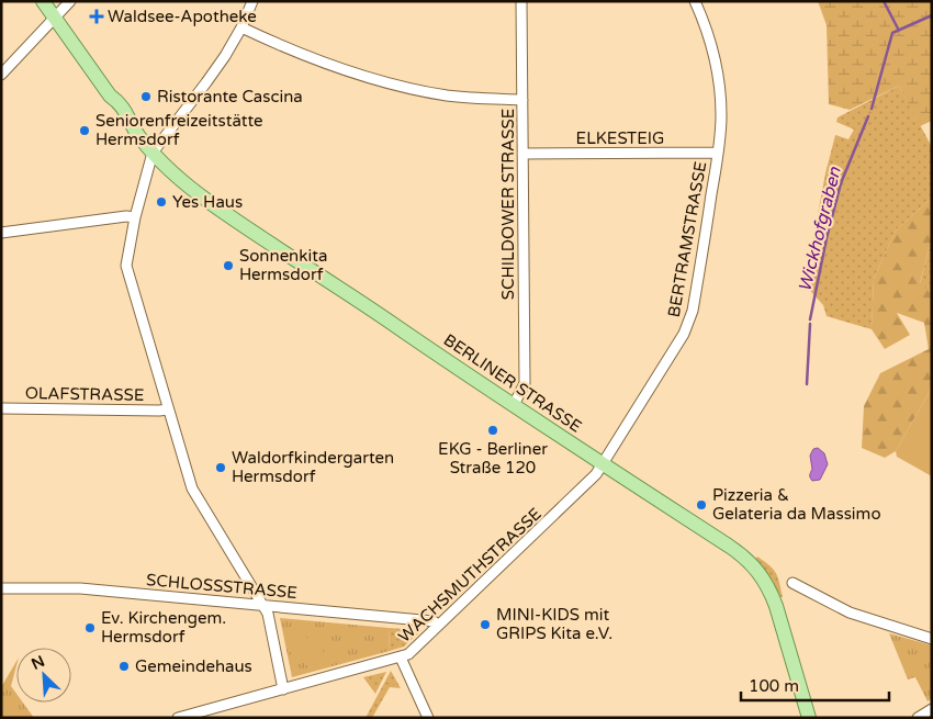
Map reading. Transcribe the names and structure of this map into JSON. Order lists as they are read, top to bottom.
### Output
{
  "streets": {
    "main road": ["BERLINER STRASSE"],
    "street": [
      "ELKESTEIG",
      "SCHILDOWER STRASSE",
      "BERTRAMSTRASSE",
      "OLAFSTRASSE",
      "WACHSMUTHSTRASSE",
      "SCHLOSSSTRASSE"
    ]
  },
  "crossings": [
    ["ELKESTEIG", "SCHILDOWER STRASSE"],
    ["ELKESTEIG", "BERTRAMSTRASSE"],
    ["SCHILDOWER STRASSE", "BERLINER STRASSE"],
    ["BERTRAMSTRASSE", "BERLINER STRASSE"],
    ["BERTRAMSTRASSE", "WACHSMUTHSTRASSE"],
    ["BERLINER STRASSE", "WACHSMUTHSTRASSE"],
    ["WACHSMUTHSTRASSE", "SCHLOSSSTRASSE"]
  ],
  "water": ["Wickhofgraben"],
  "places": {
    "health": ["Waldsee-Apotheke"],
    "other": [
      "Ristorante Cascina",
      "Seniorenfreizeitstätte Hermsdorf",
      "Yes Haus",
      "Sonnenkita Hermsdorf",
      "EKG - Berliner Straße 120",
      "Waldorfkindergarten Hermsdorf",
      "Pizzeria & Gelateria da Massimo",
      "MINI-KIDS mit GRIPS Kita e.V.",
      "Ev. Kirchengem. Hermsdorf",
      "Gemeindehaus"
    ]
  },
  "scale_bar": "100 m",
  "north": "top left"
}
